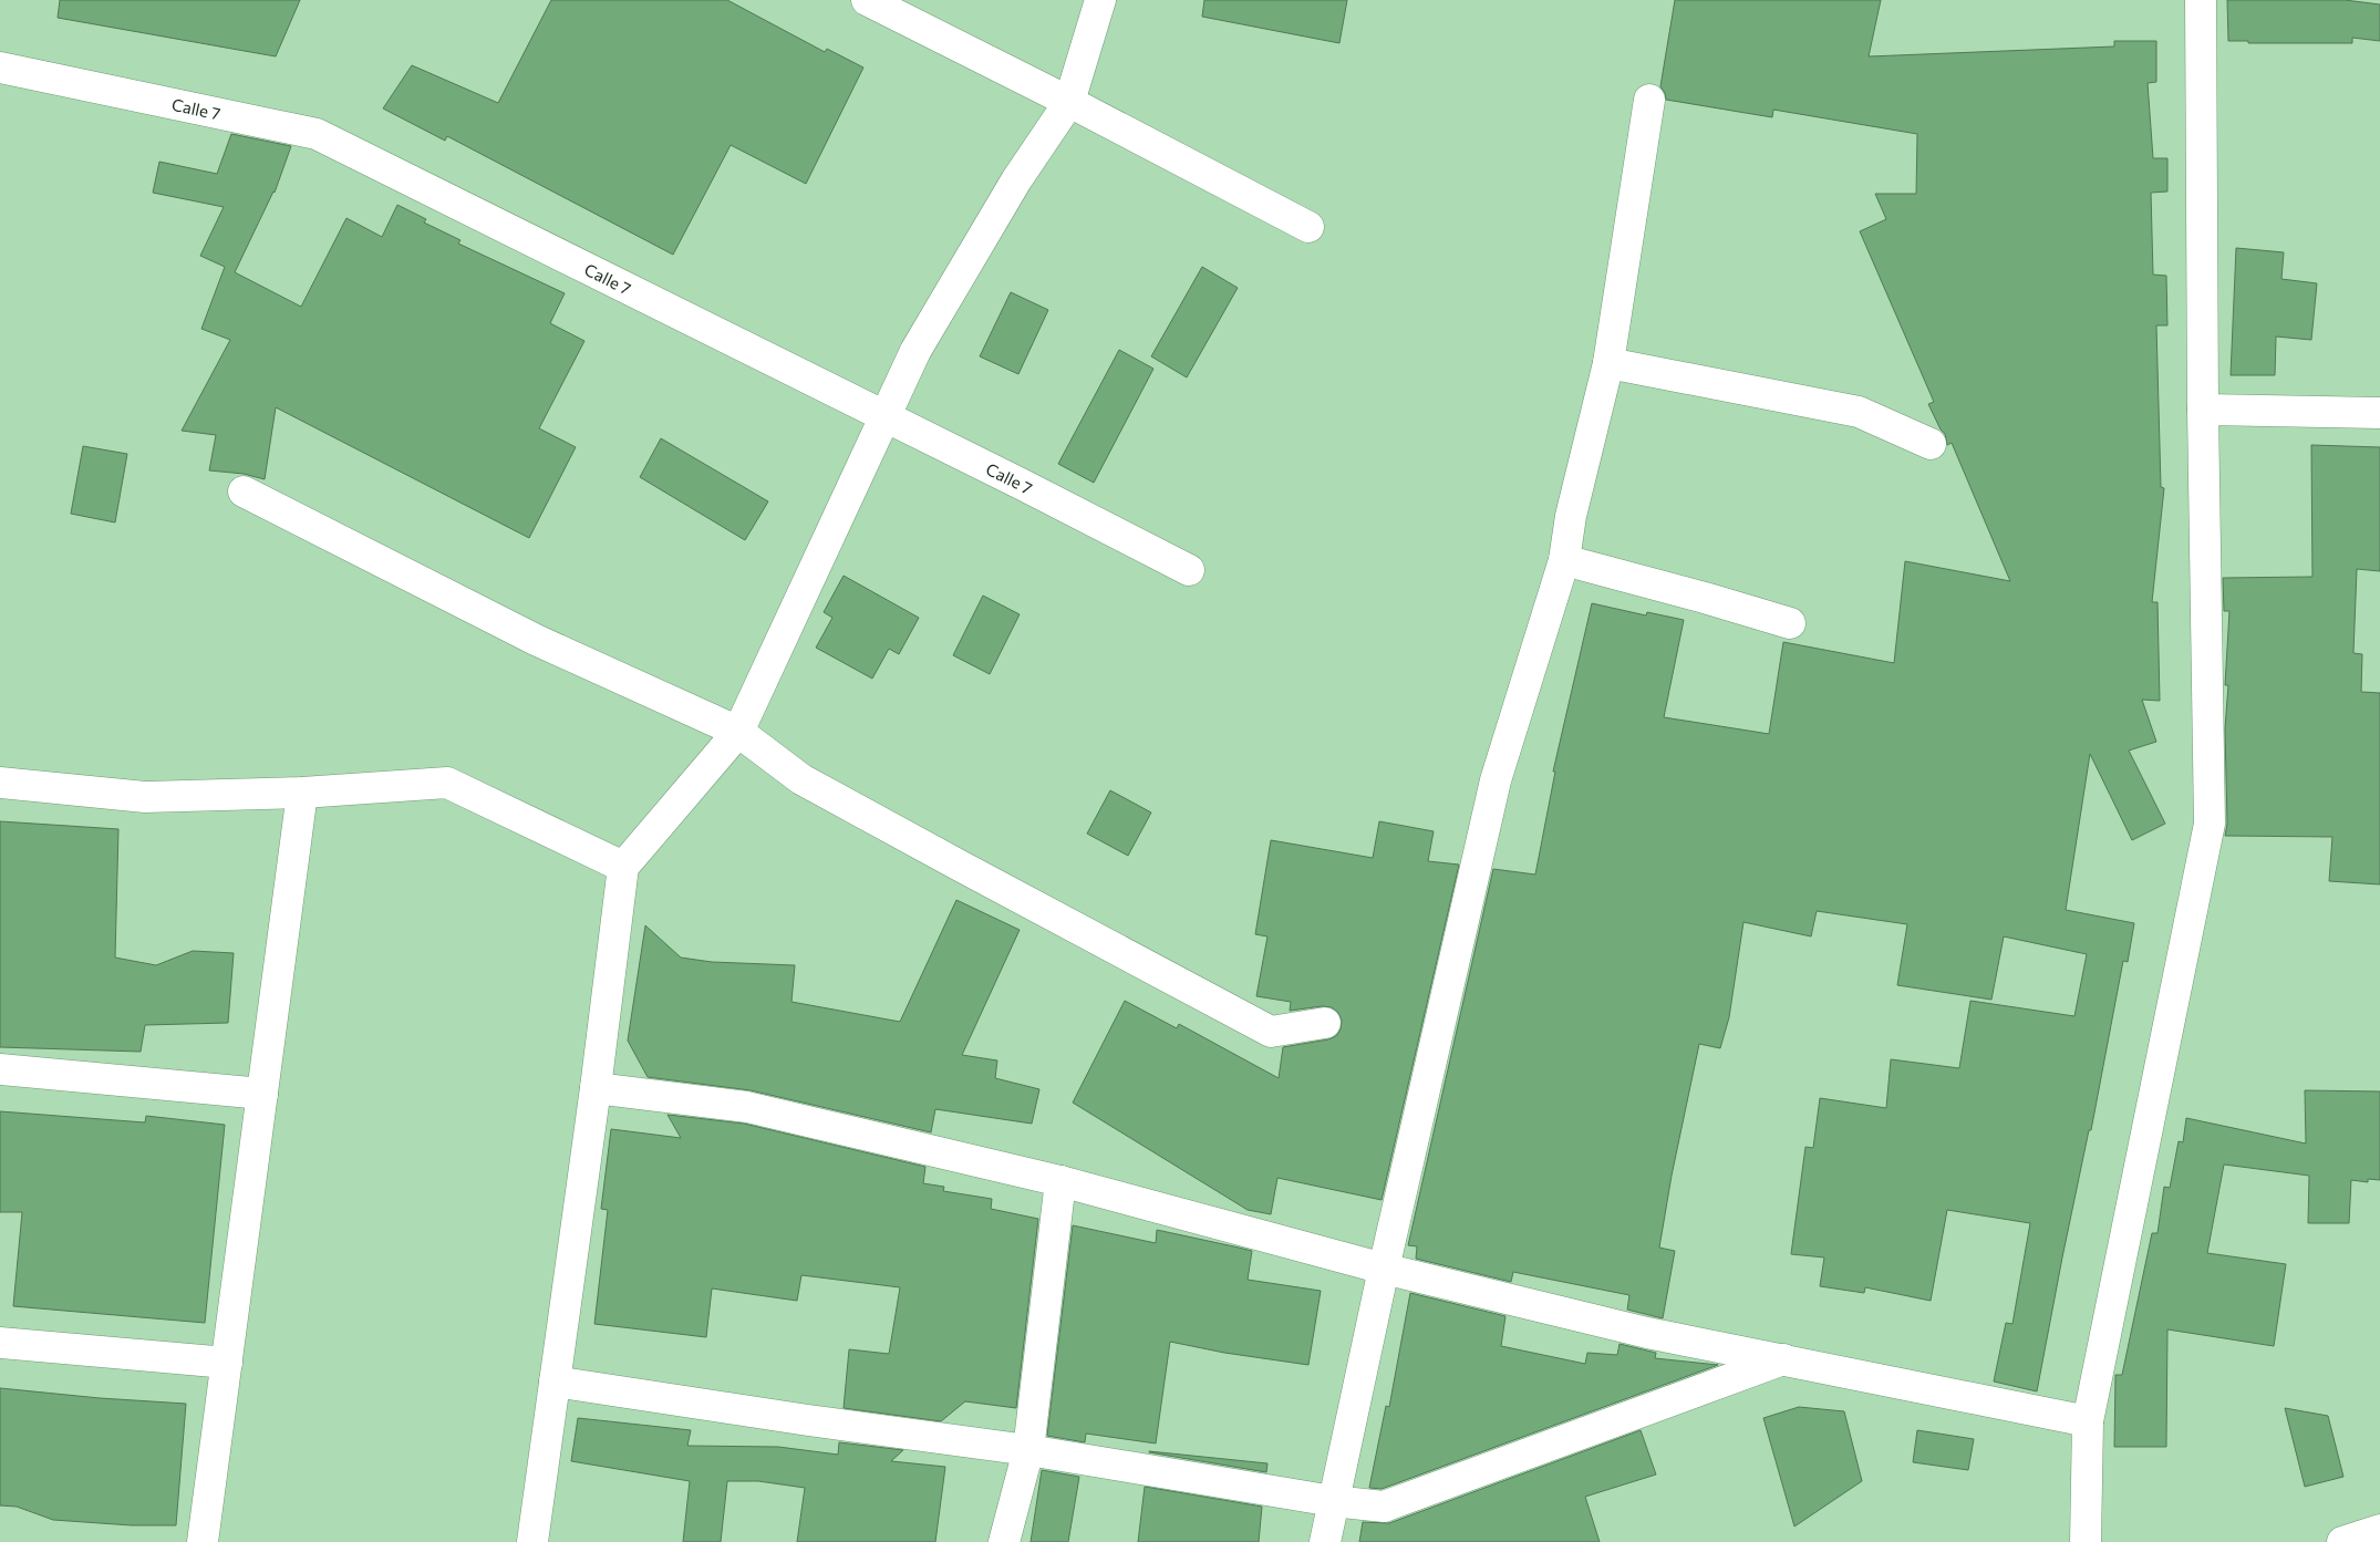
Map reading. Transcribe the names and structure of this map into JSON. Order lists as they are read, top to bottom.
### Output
{
  "streets": {
    "street": ["Calle 7"]
  }
}
